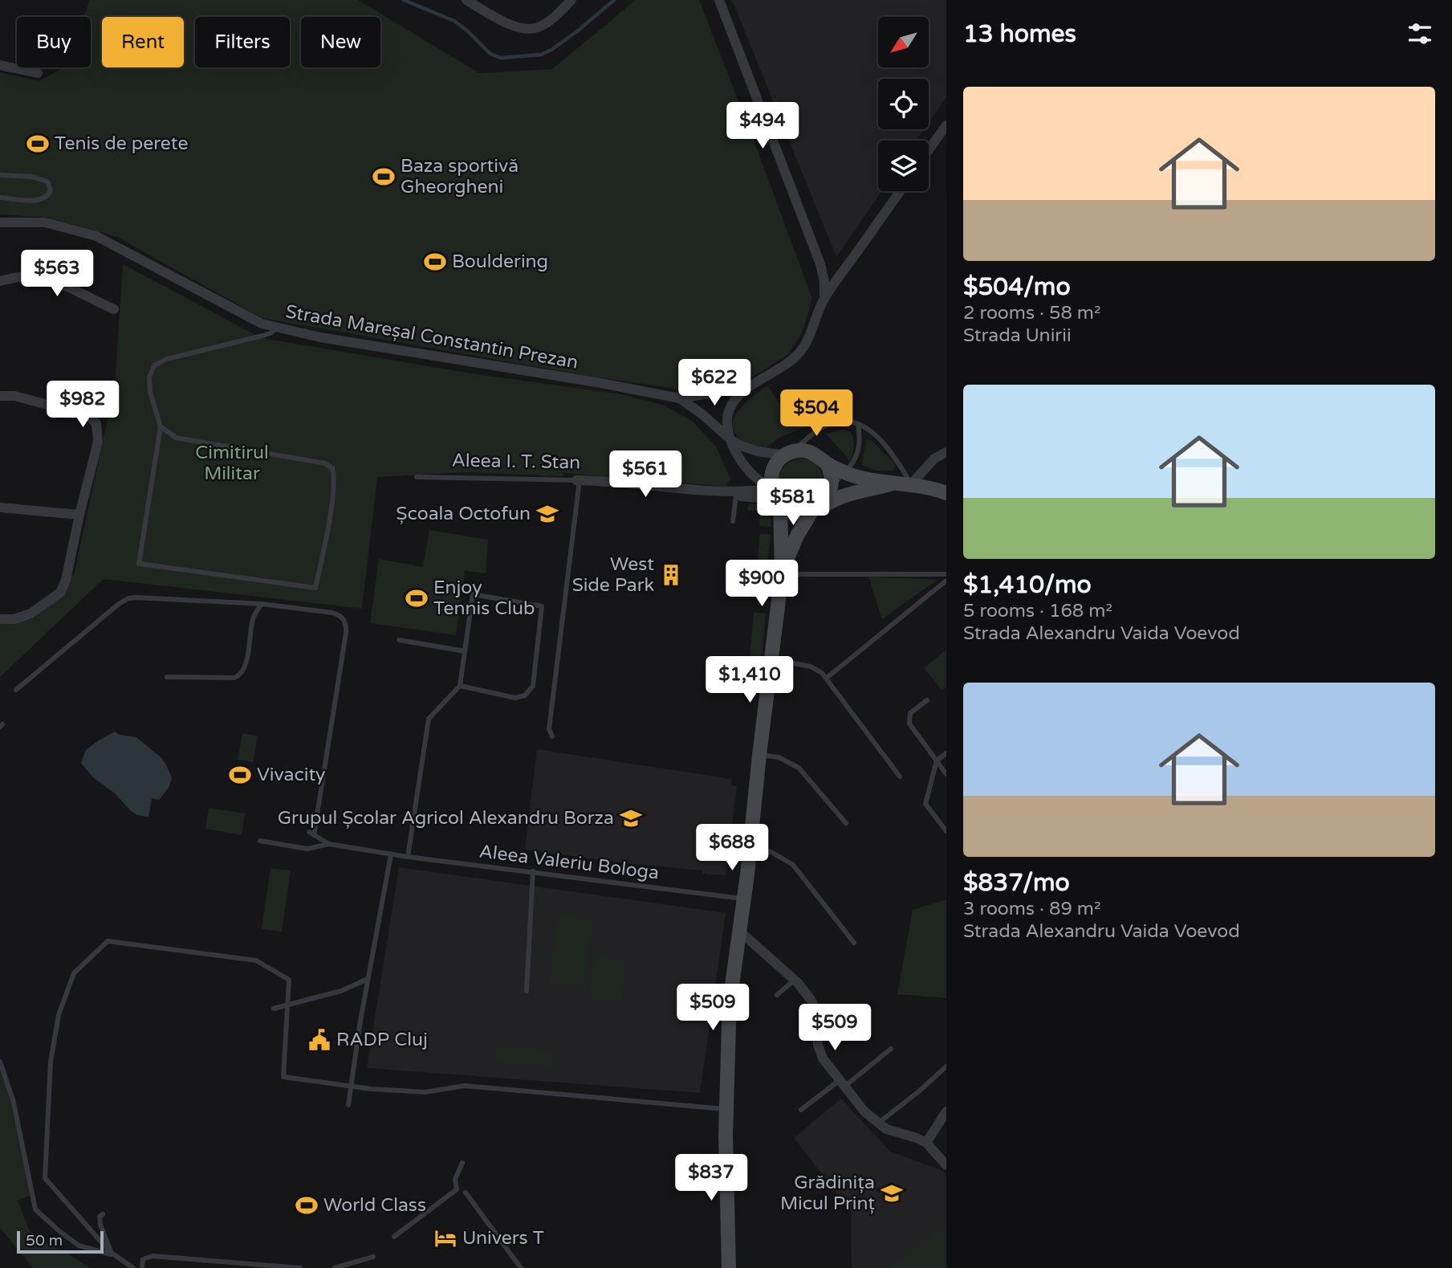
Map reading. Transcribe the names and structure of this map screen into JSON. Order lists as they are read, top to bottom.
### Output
{
  "streets": {
    "street": ["Strada Mareșal Constantin Prezan", "Aleea I. T. Stan"],
    "lane": ["Aleea Valeriu Bologa"]
  },
  "crossings": [
    ["Strada Mareșal Constantin Prezan", "Aleea I. T. Stan"]
  ],
  "parks": ["Cimitirul Militar"],
  "places": {
    "sports": [
      "Tenis de perete",
      "Baza sportivă Gheorgheni",
      "Bouldering",
      "Enjoy Tennis Club",
      "Vivacity",
      "World Class"
    ],
    "school or university": ["Școala Octofun", "Grupul Școlar Agricol Alexandru Borza", "Grădinița Micul Prinț"],
    "building": ["West Side Park"],
    "public building": ["RADP Cluj"],
    "hotel": ["Univers T"]
  },
  "scale_bar": "50 m",
  "north": "bottom left",
  "page": {
    "heading": "13 homes",
    "chip": [
      "Buy",
      "Rent",
      "Filters",
      "New"
    ],
    "list": [
      {
        "name": "$504/mo",
        "note": "2 rooms · 58 m² · Strada Unirii"
      },
      {
        "name": "$1,410/mo",
        "note": "5 rooms · 168 m² · Strada Alexandru Vaida Voevod"
      },
      {
        "name": "$837/mo",
        "note": "3 rooms · 89 m² · Strada Alexandru Vaida Voevod"
      }
    ],
    "price": [
      "$494",
      "$563",
      "$622",
      "$982",
      "$504",
      "$561",
      "$581",
      "$900",
      "$1,410",
      "$688",
      "$509",
      "$509",
      "$837"
    ],
    "scale": "50 m"
  }
}
